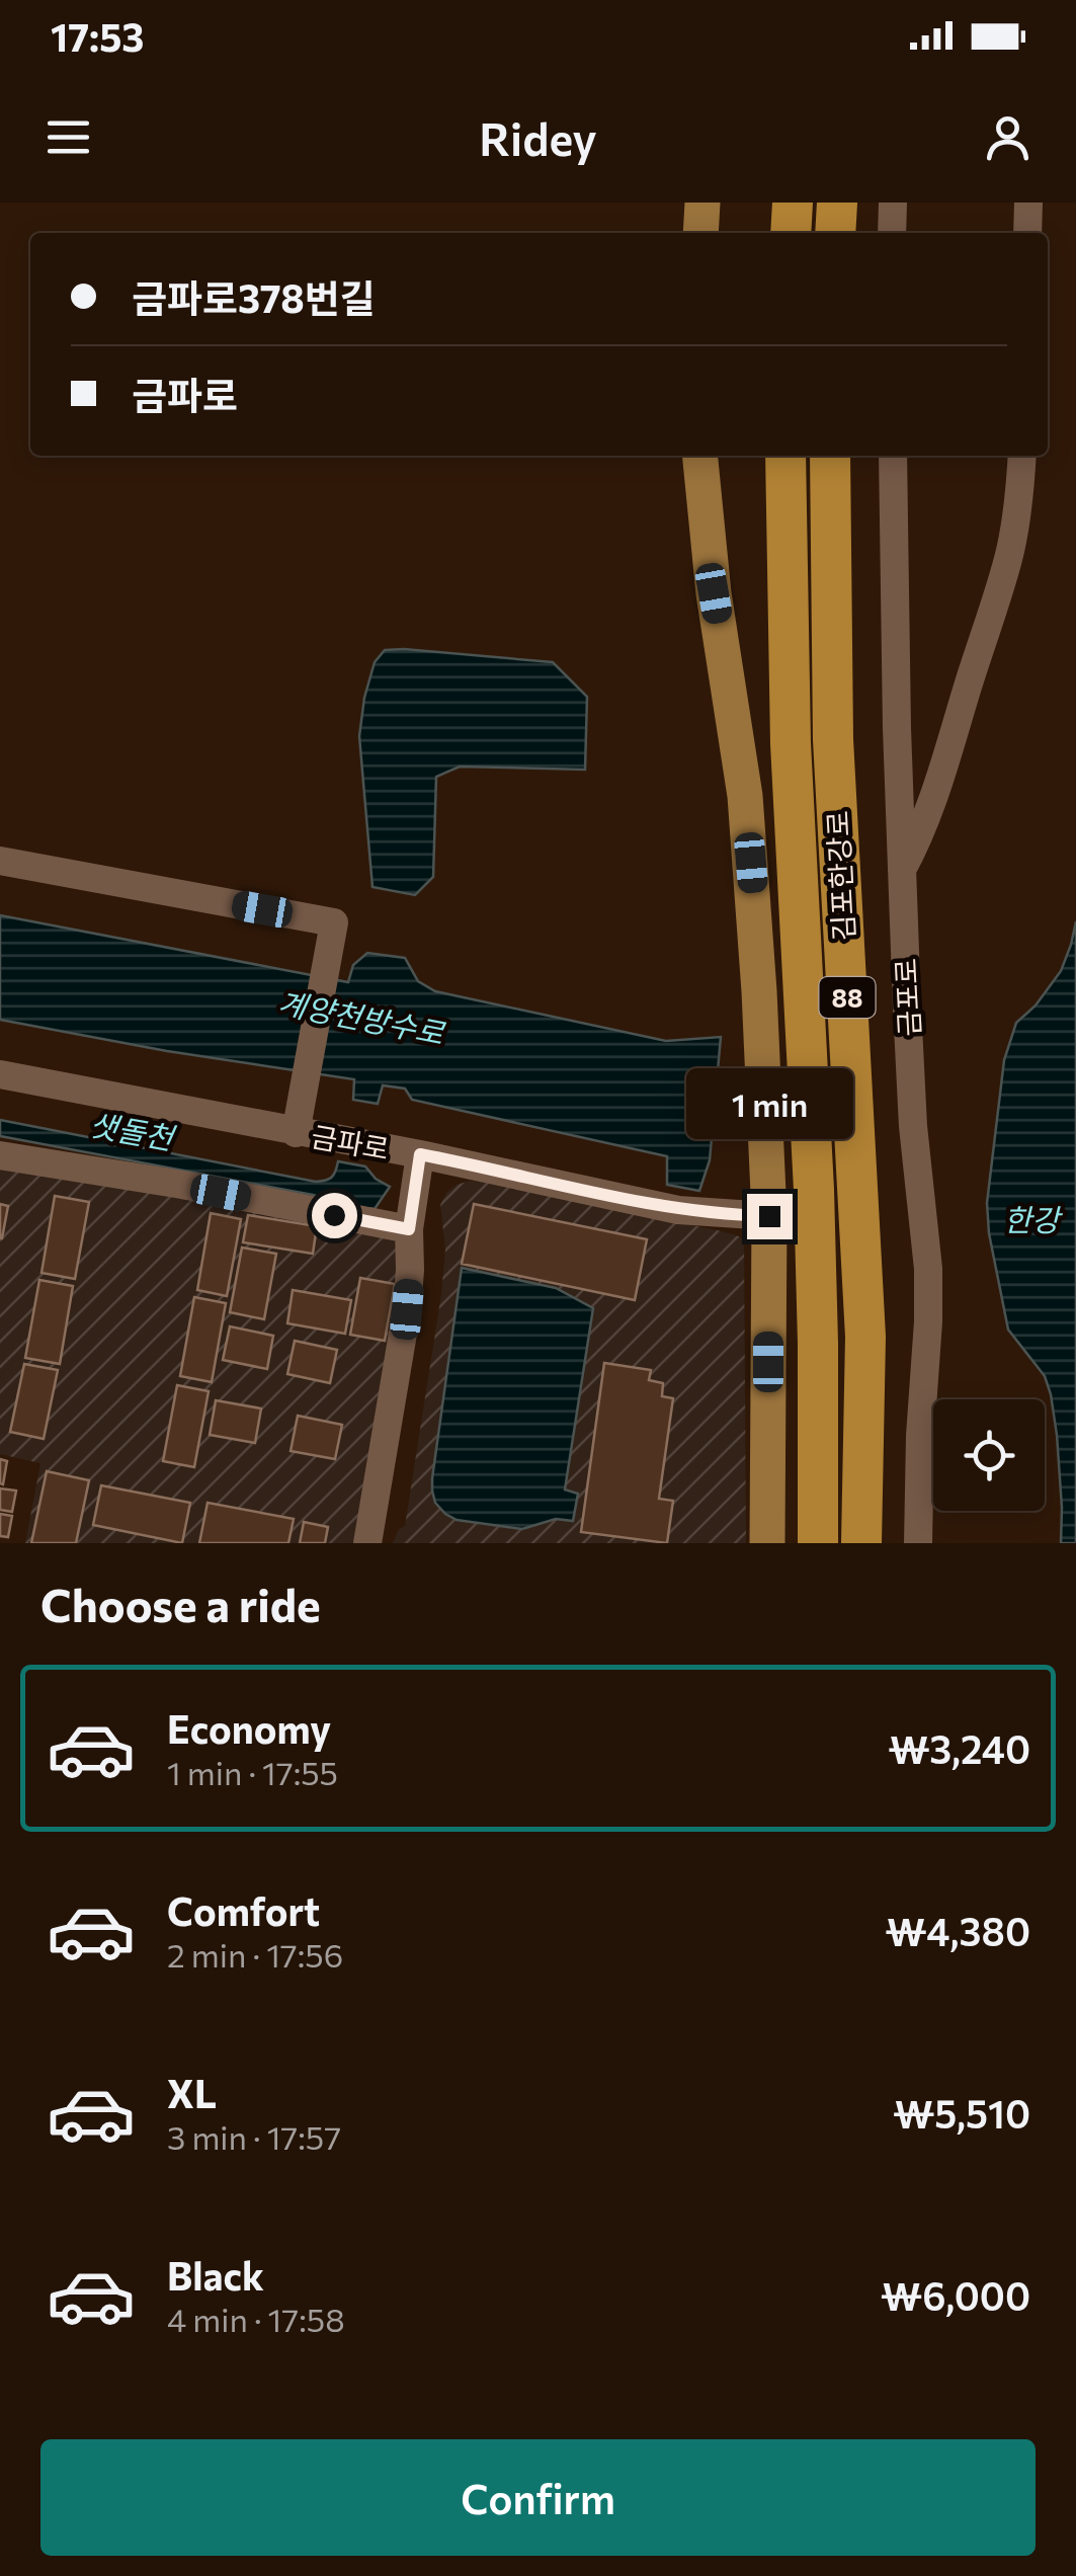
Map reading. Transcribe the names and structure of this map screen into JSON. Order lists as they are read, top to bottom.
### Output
{
  "streets": {
    "highway": ["김포한강로", "88"],
    "street": ["금포로", "금파로"]
  },
  "water": ["계양천방수로", "샛돌천", "한강"],
  "page": {
    "status": "17:53",
    "header": "Ridey",
    "banner": ["금파로378번길", "금파로"],
    "bubble": "1 min",
    "heading": "Choose a ride",
    "list": [
      {
        "name": "Economy",
        "note": "1 min · 17:55",
        "value": "₩3,240"
      },
      {
        "name": "Comfort",
        "note": "2 min · 17:56",
        "value": "₩4,380"
      },
      {
        "name": "XL",
        "note": "3 min · 17:57",
        "value": "₩5,510"
      },
      {
        "name": "Black",
        "note": "4 min · 17:58",
        "value": "₩6,000"
      }
    ],
    "buttons": "Confirm"
  }
}
